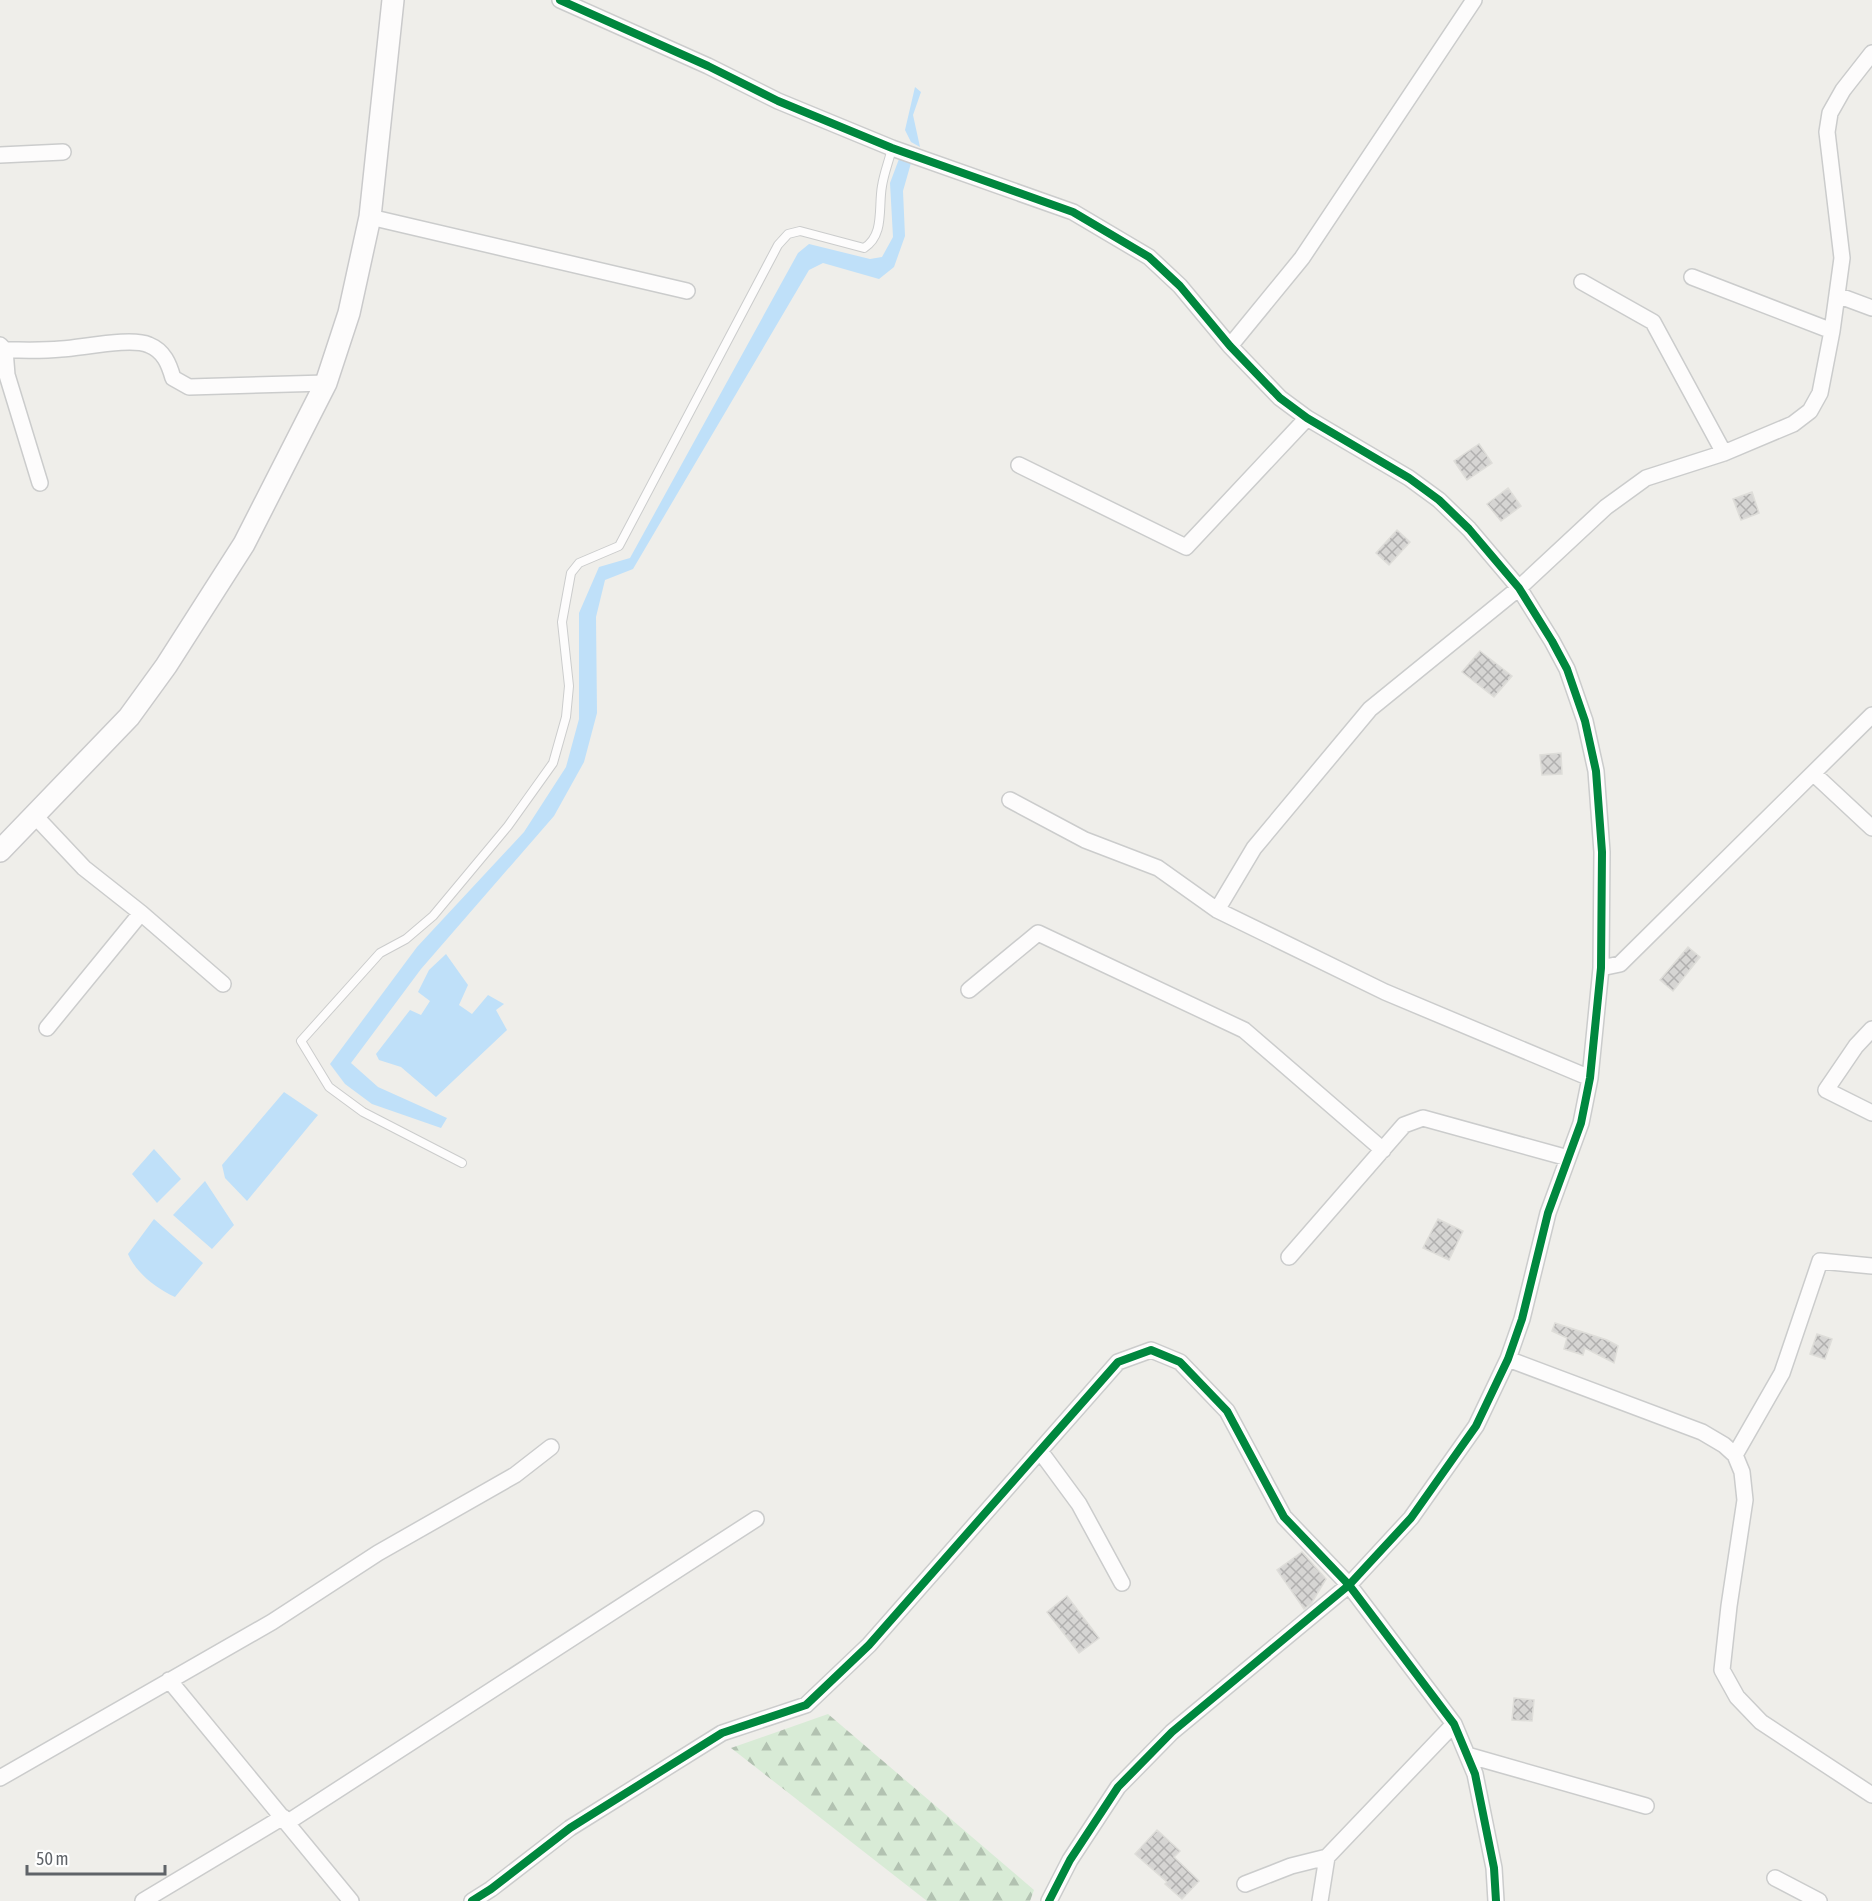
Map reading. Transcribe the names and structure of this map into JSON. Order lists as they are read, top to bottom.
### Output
{
  "scale_bar": "50 m"
}
